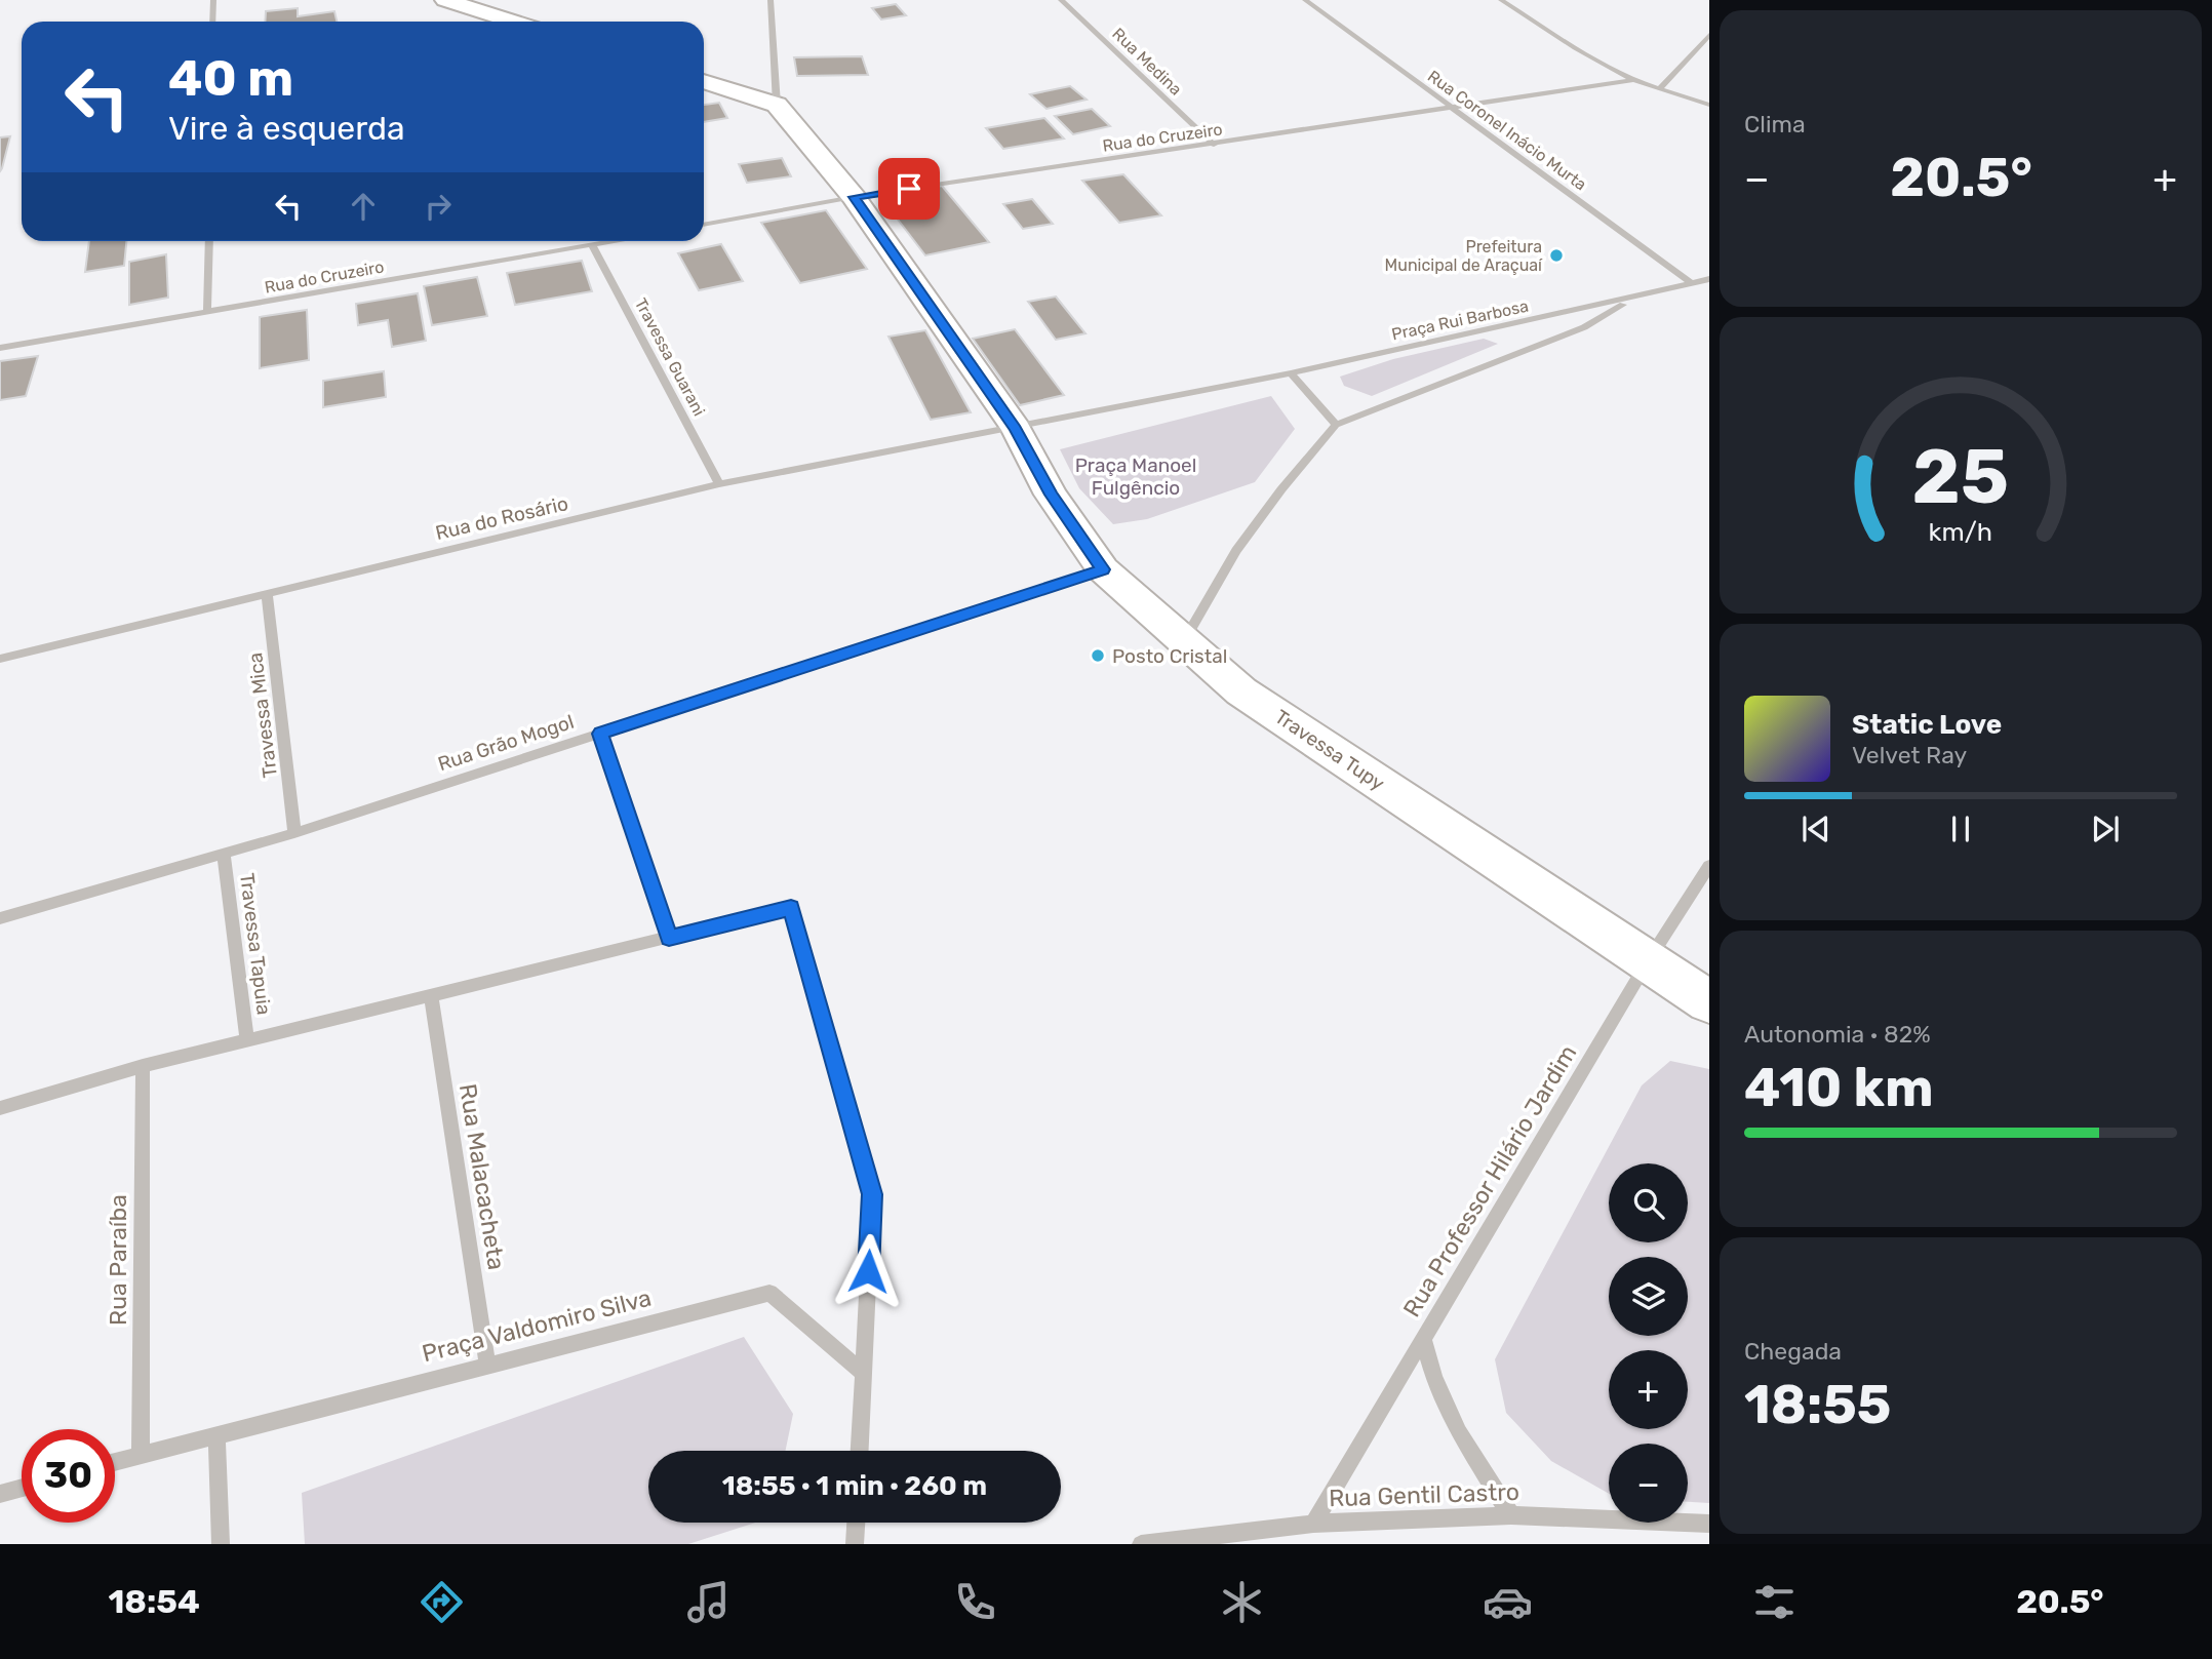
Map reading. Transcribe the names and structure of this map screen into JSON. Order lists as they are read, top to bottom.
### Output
{
  "streets": {
    "main road": ["Travessa Tupy"],
    "street": [
      "Rua Medina",
      "Rua Coronel Inácio Murta",
      "Rua do Cruzeiro",
      "Praça Rui Barbosa",
      "Travessa Guarani",
      "Rua do Rosário",
      "Travessa Mica",
      "Rua Grão Mogol",
      "Travessa Tapuia",
      "Rua Malacacheta",
      "Rua Professor Hilário Jardim",
      "Rua Paraíba",
      "Praça Valdomiro Silva",
      "Rua Gentil Castro"
    ]
  },
  "crossings": [
    ["Rua Medina", "Rua do Cruzeiro"],
    ["Rua Coronel Inácio Murta", "Rua do Cruzeiro"],
    ["Rua Coronel Inácio Murta", "Praça Rui Barbosa"],
    ["Rua do Cruzeiro", "Travessa Guarani"],
    ["Rua do Cruzeiro", "Travessa Tupy"],
    ["Travessa Guarani", "Rua do Rosário"],
    ["Rua do Rosário", "Travessa Mica"],
    ["Rua do Rosário", "Travessa Tupy"],
    ["Travessa Mica", "Rua Grão Mogol"],
    ["Rua Grão Mogol", "Travessa Tupy"],
    ["Rua Grão Mogol", "Travessa Tapuia"],
    ["Travessa Tupy", "Rua Professor Hilário Jardim"],
    ["Rua Malacacheta", "Praça Valdomiro Silva"],
    ["Rua Professor Hilário Jardim", "Rua Gentil Castro"],
    ["Rua Paraíba", "Praça Valdomiro Silva"]
  ],
  "parks": ["Praça Manoel Fulgêncio"],
  "places": ["Prefeitura Municipal de Araçuaí", "Posto Cristal"],
  "page": {
    "tile": [
      "Clima",
      ["Autonomia · 82%", "410 km"],
      ["Chegada", "18:55"]
    ],
    "turn": ["40 m", "Vire à esquerda"],
    "heat": ["−", "20.5°", "+"],
    "song": ["Static Love", "Velvet Ray"],
    "map_buttons": ["+", "−"],
    "limit": "30",
    "trip": "18:55 · 1 min · 260 m",
    "tabs": ["18:54", "20.5°"],
    "gauge": ["25", "km/h"]
  }
}
